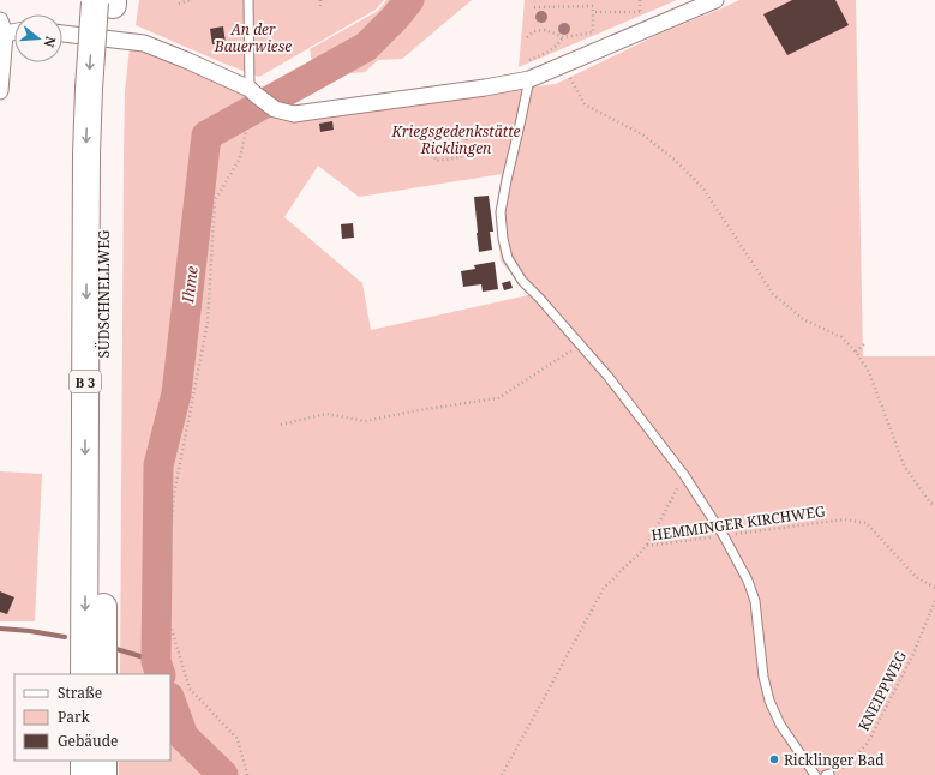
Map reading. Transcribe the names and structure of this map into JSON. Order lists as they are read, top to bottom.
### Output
{
  "streets": {
    "highway": ["SÜDSCHNELLWEG", "B 3"],
    "path": ["HEMMINGER KIRCHWEG", "KNEIPPWEG"]
  },
  "water": ["Ihme"],
  "parks": ["An der Bauerwiese", "Kriegsgedenkstätte Ricklingen"],
  "places": ["Ricklinger Bad"],
  "legend": ["Straße", "Park", "Gebäude"],
  "north": "right"
}
